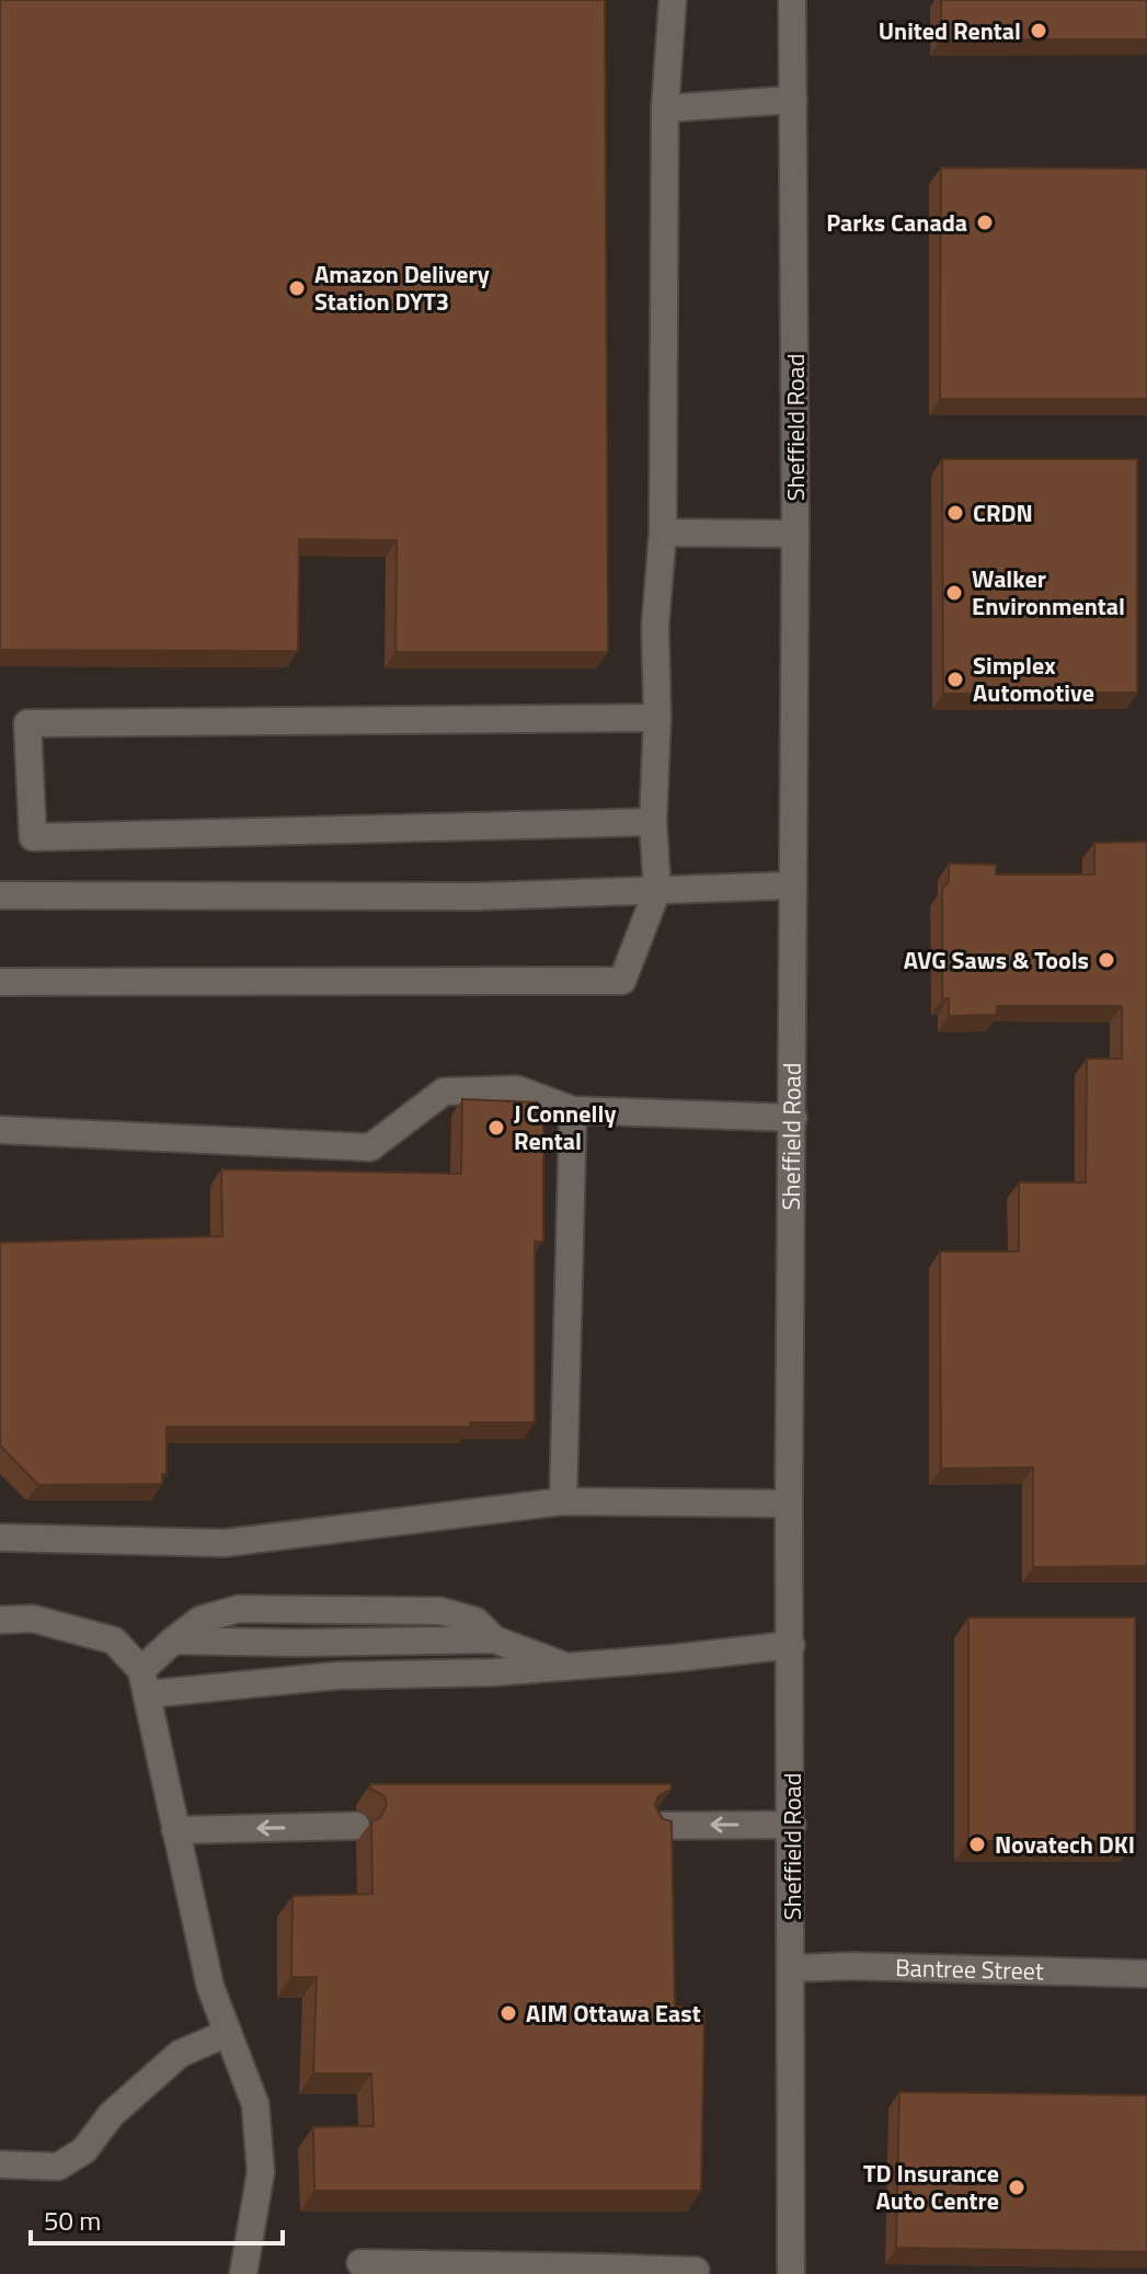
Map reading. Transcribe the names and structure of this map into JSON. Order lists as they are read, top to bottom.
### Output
{
  "streets": {
    "street": ["Sheffield Road", "Bantree Street"]
  },
  "crossings": [
    ["Sheffield Road", "Bantree Street"]
  ],
  "places": [
    "United Rental",
    "Parks Canada",
    "Amazon Delivery Station DYT3",
    "CRDN",
    "Walker Environmental",
    "Simplex Automotive",
    "AVG Saws & Tools",
    "J Connelly Rental",
    "Novatech DKI",
    "AIM Ottawa East",
    "TD Insurance Auto Centre"
  ],
  "scale_bar": "50 m"
}
